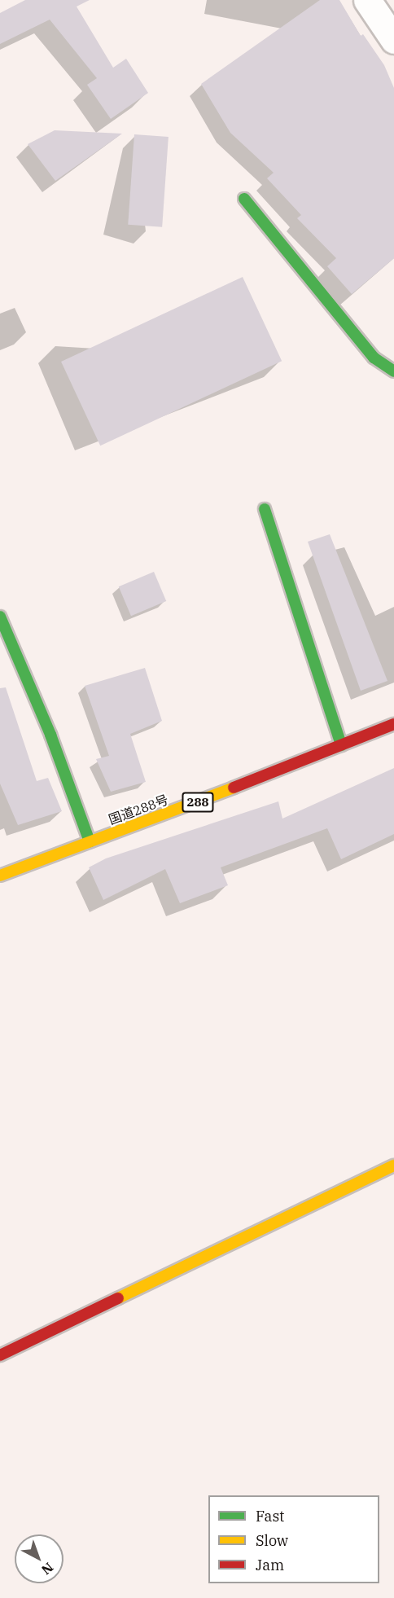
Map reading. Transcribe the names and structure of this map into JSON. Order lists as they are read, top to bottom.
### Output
{
  "streets": {
    "main road": ["288", "国道288号"]
  },
  "legend": ["Fast", "Slow", "Jam"],
  "north": "bottom right"
}
